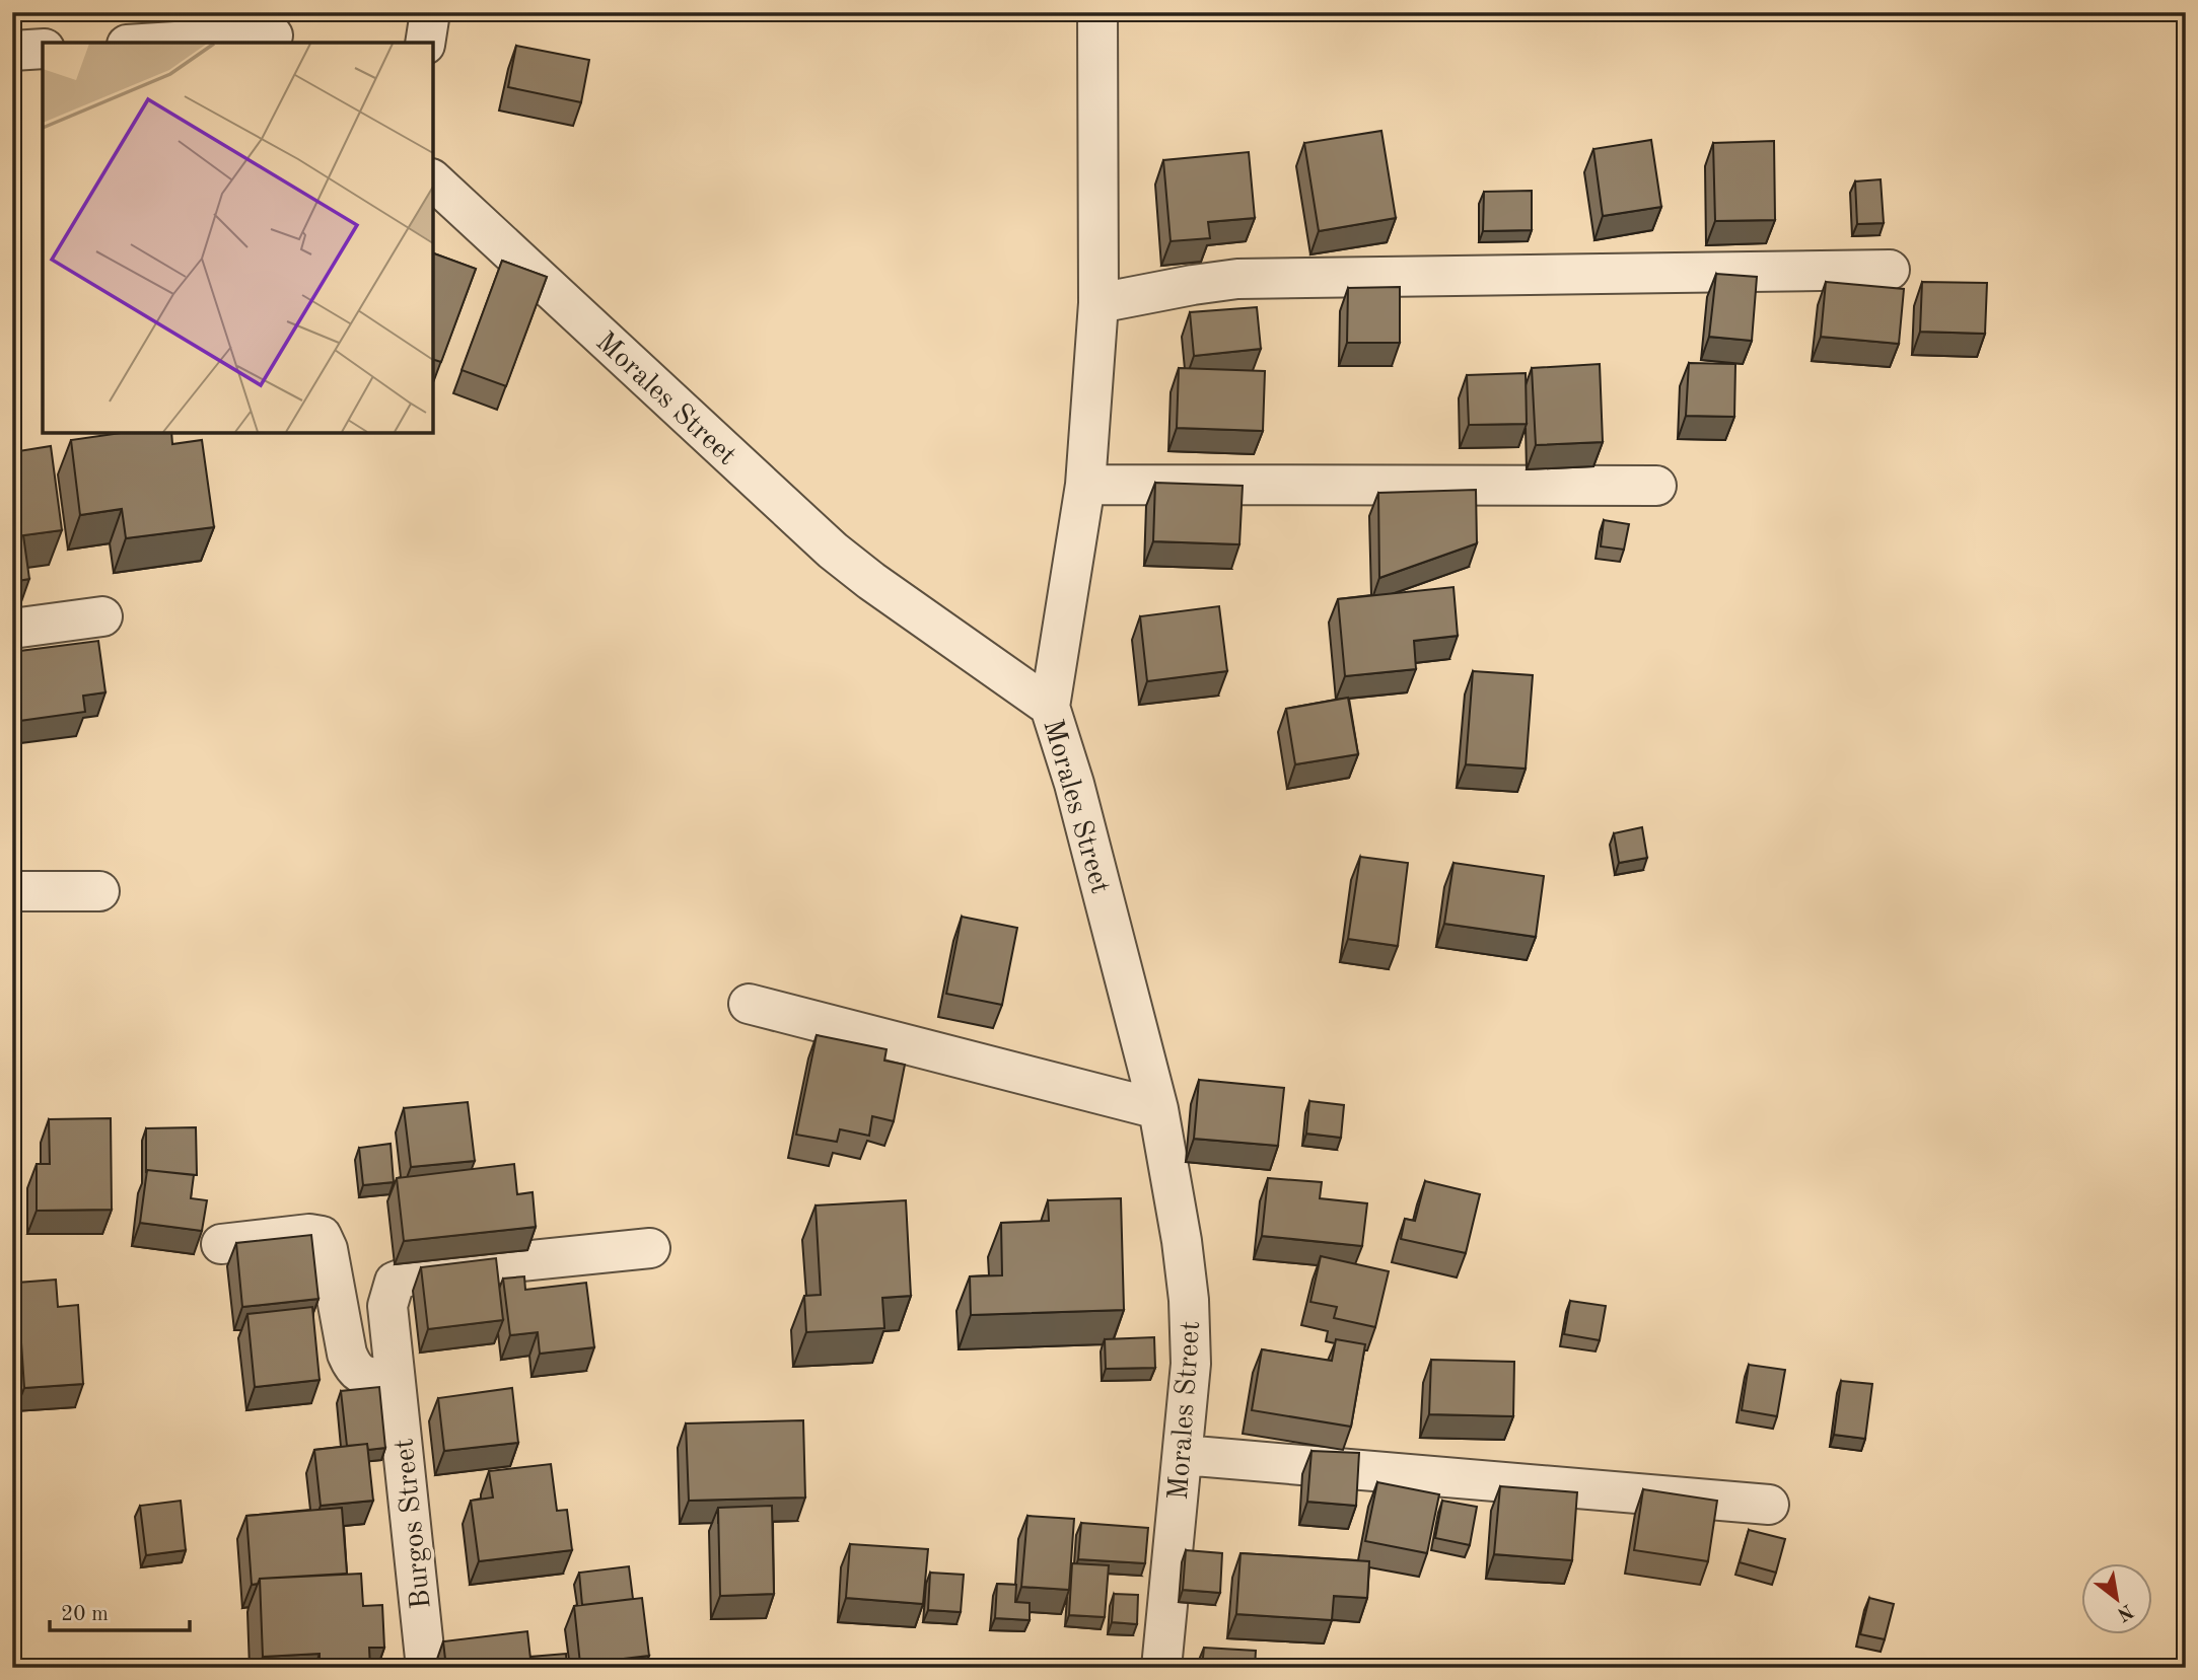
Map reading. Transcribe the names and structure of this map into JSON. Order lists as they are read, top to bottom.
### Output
{
  "streets": {
    "street": ["Morales Street", "Burgos Street"]
  },
  "scale_bar": "20 m",
  "north": "bottom right"
}
